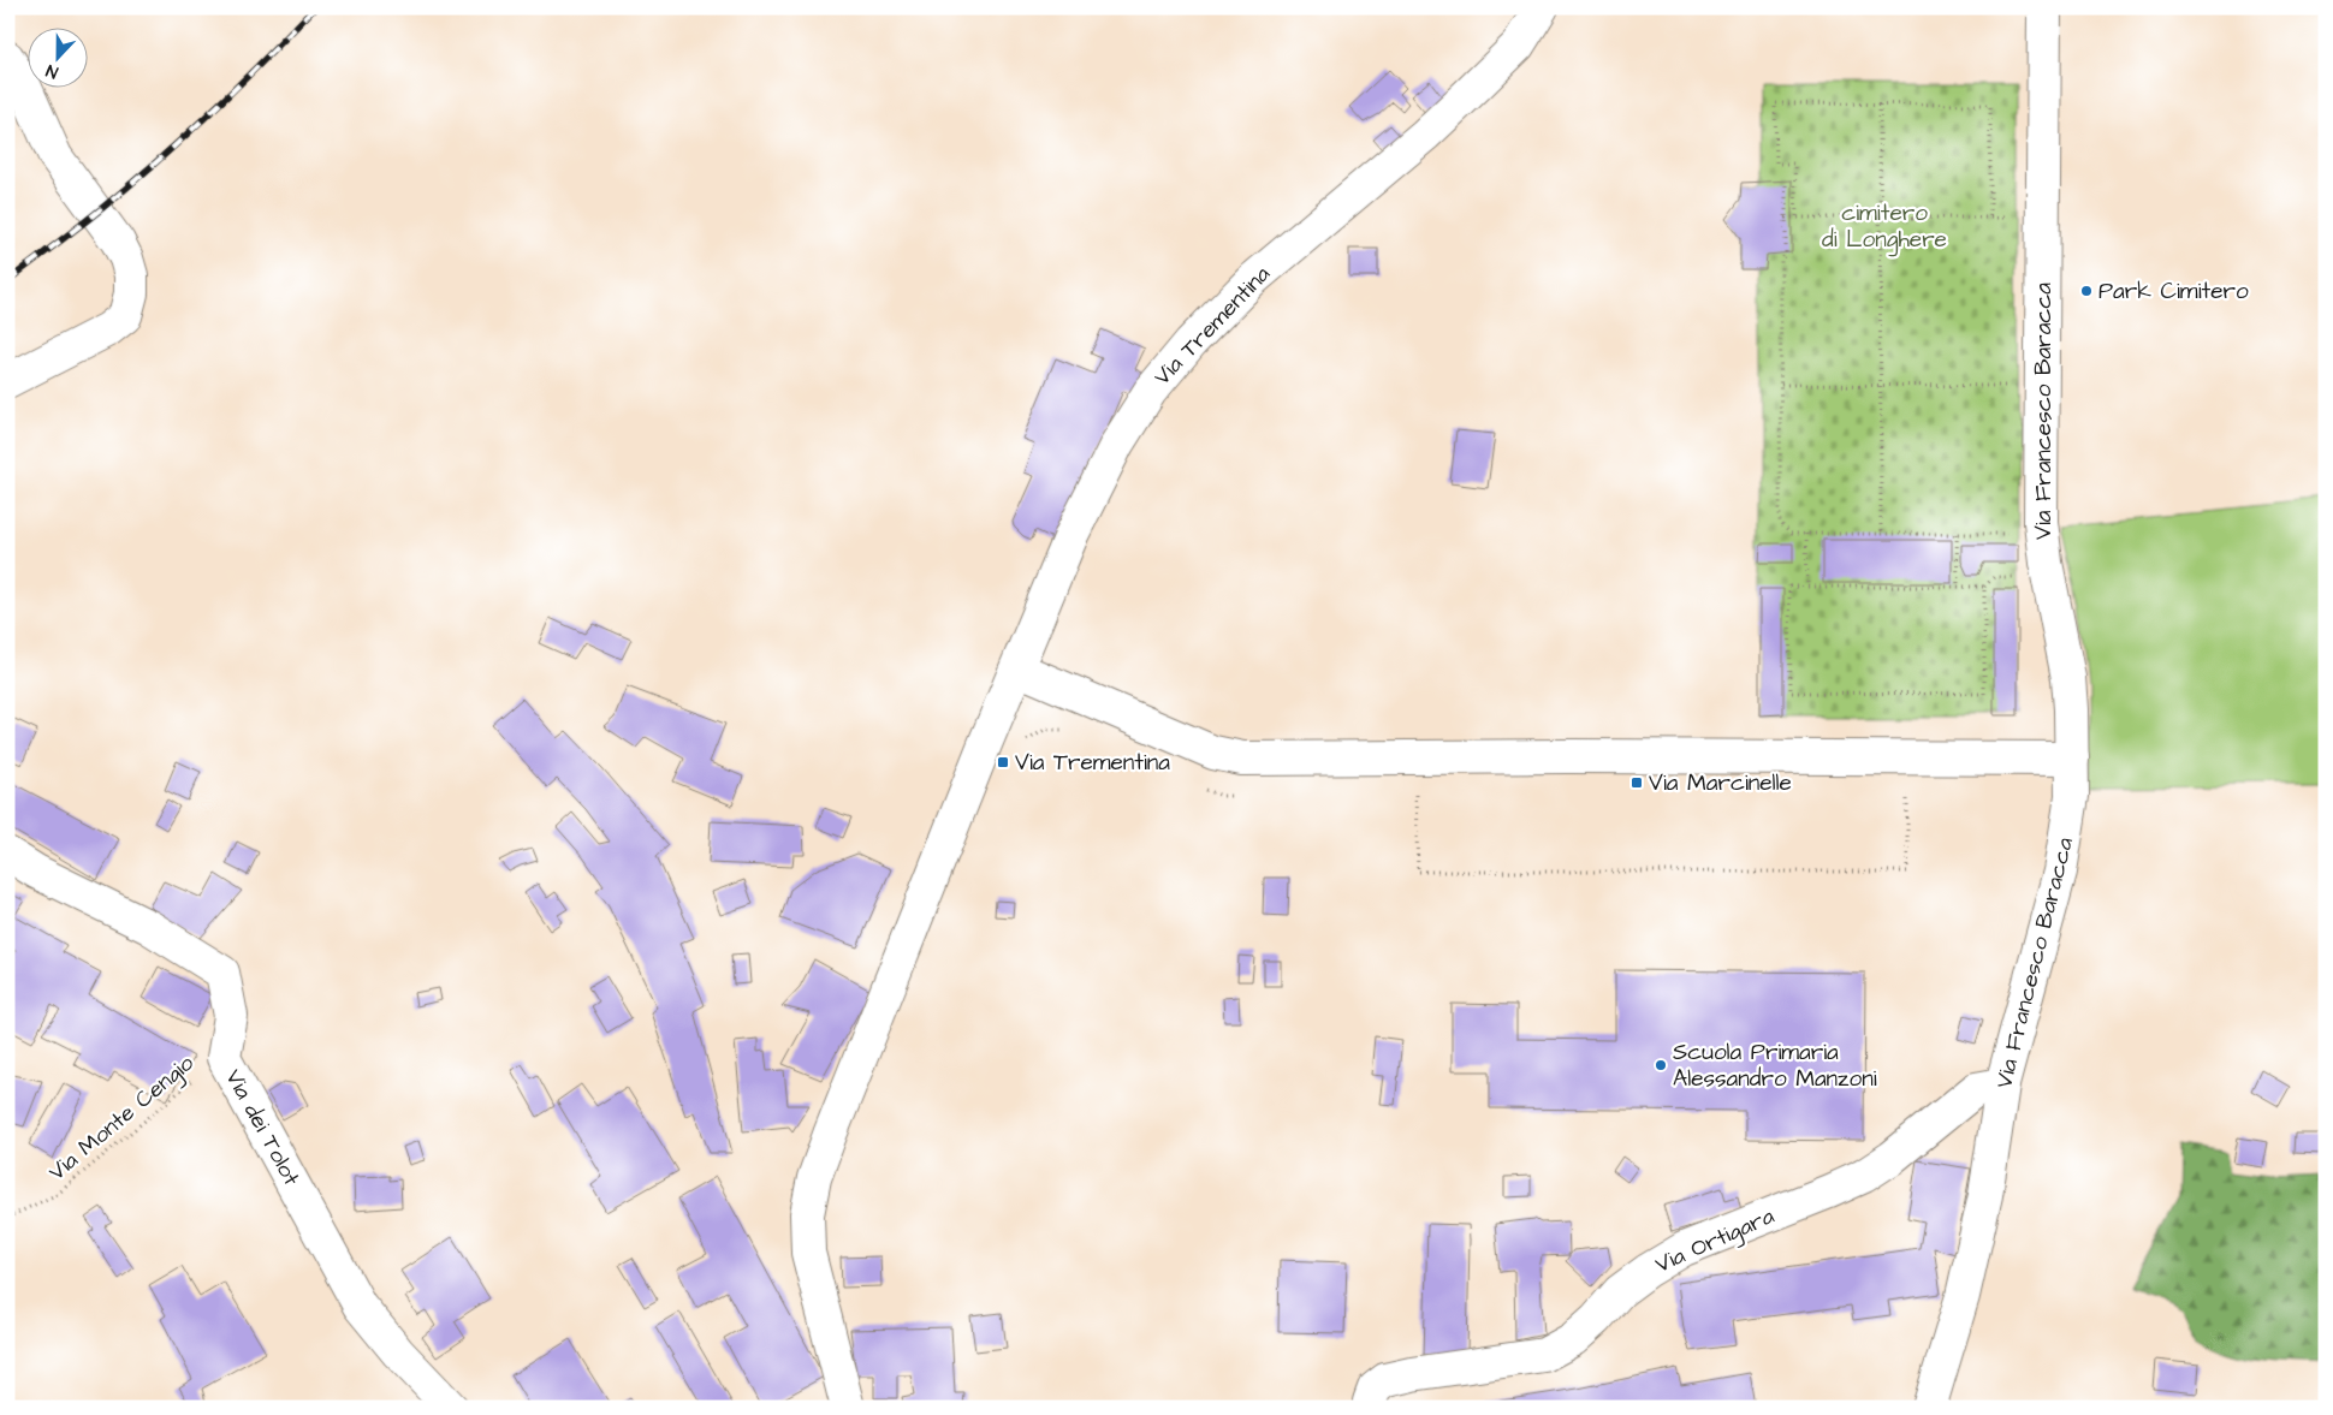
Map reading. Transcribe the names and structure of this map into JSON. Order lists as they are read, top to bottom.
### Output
{
  "streets": {
    "street": [
      "Via Trementina",
      "Via Francesco Baracca",
      "Via dei Tolot",
      "Via Ortigara"
    ],
    "path": ["Via Monte Cengio"]
  },
  "crossings": [
    ["Via Francesco Baracca", "Via Ortigara"],
    ["Via Monte Cengio", "Via dei Tolot"]
  ],
  "parks": ["cimitero di Longhere"],
  "places": {
    "other": ["Park Cimitero", "Scuola Primaria Alessandro Manzoni"],
    "transit": ["Via Trementina", "Via Marcinelle"]
  },
  "north": "bottom"
}
